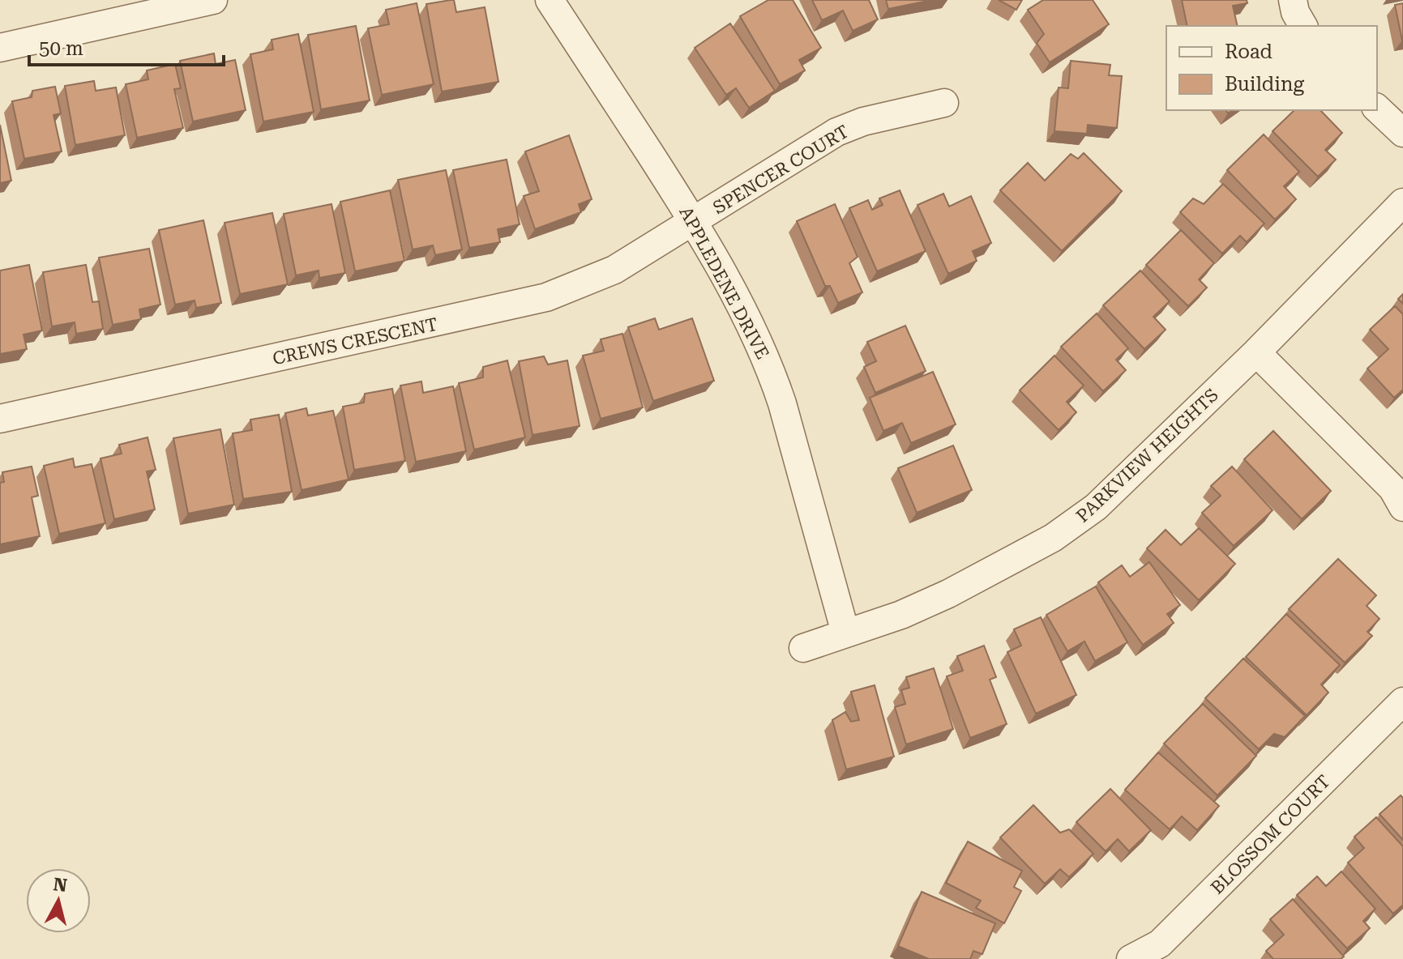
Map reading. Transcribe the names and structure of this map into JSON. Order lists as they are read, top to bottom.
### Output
{
  "streets": {
    "street": [
      "SPENCER COURT",
      "APPLEDENE DRIVE",
      "CREWS CRESCENT",
      "PARKVIEW HEIGHTS",
      "BLOSSOM COURT"
    ]
  },
  "crossings": [
    ["SPENCER COURT", "APPLEDENE DRIVE"],
    ["SPENCER COURT", "CREWS CRESCENT"],
    ["APPLEDENE DRIVE", "CREWS CRESCENT"],
    ["APPLEDENE DRIVE", "PARKVIEW HEIGHTS"]
  ],
  "legend": ["Road", "Building"],
  "scale_bar": "50 m",
  "north": "top"
}
